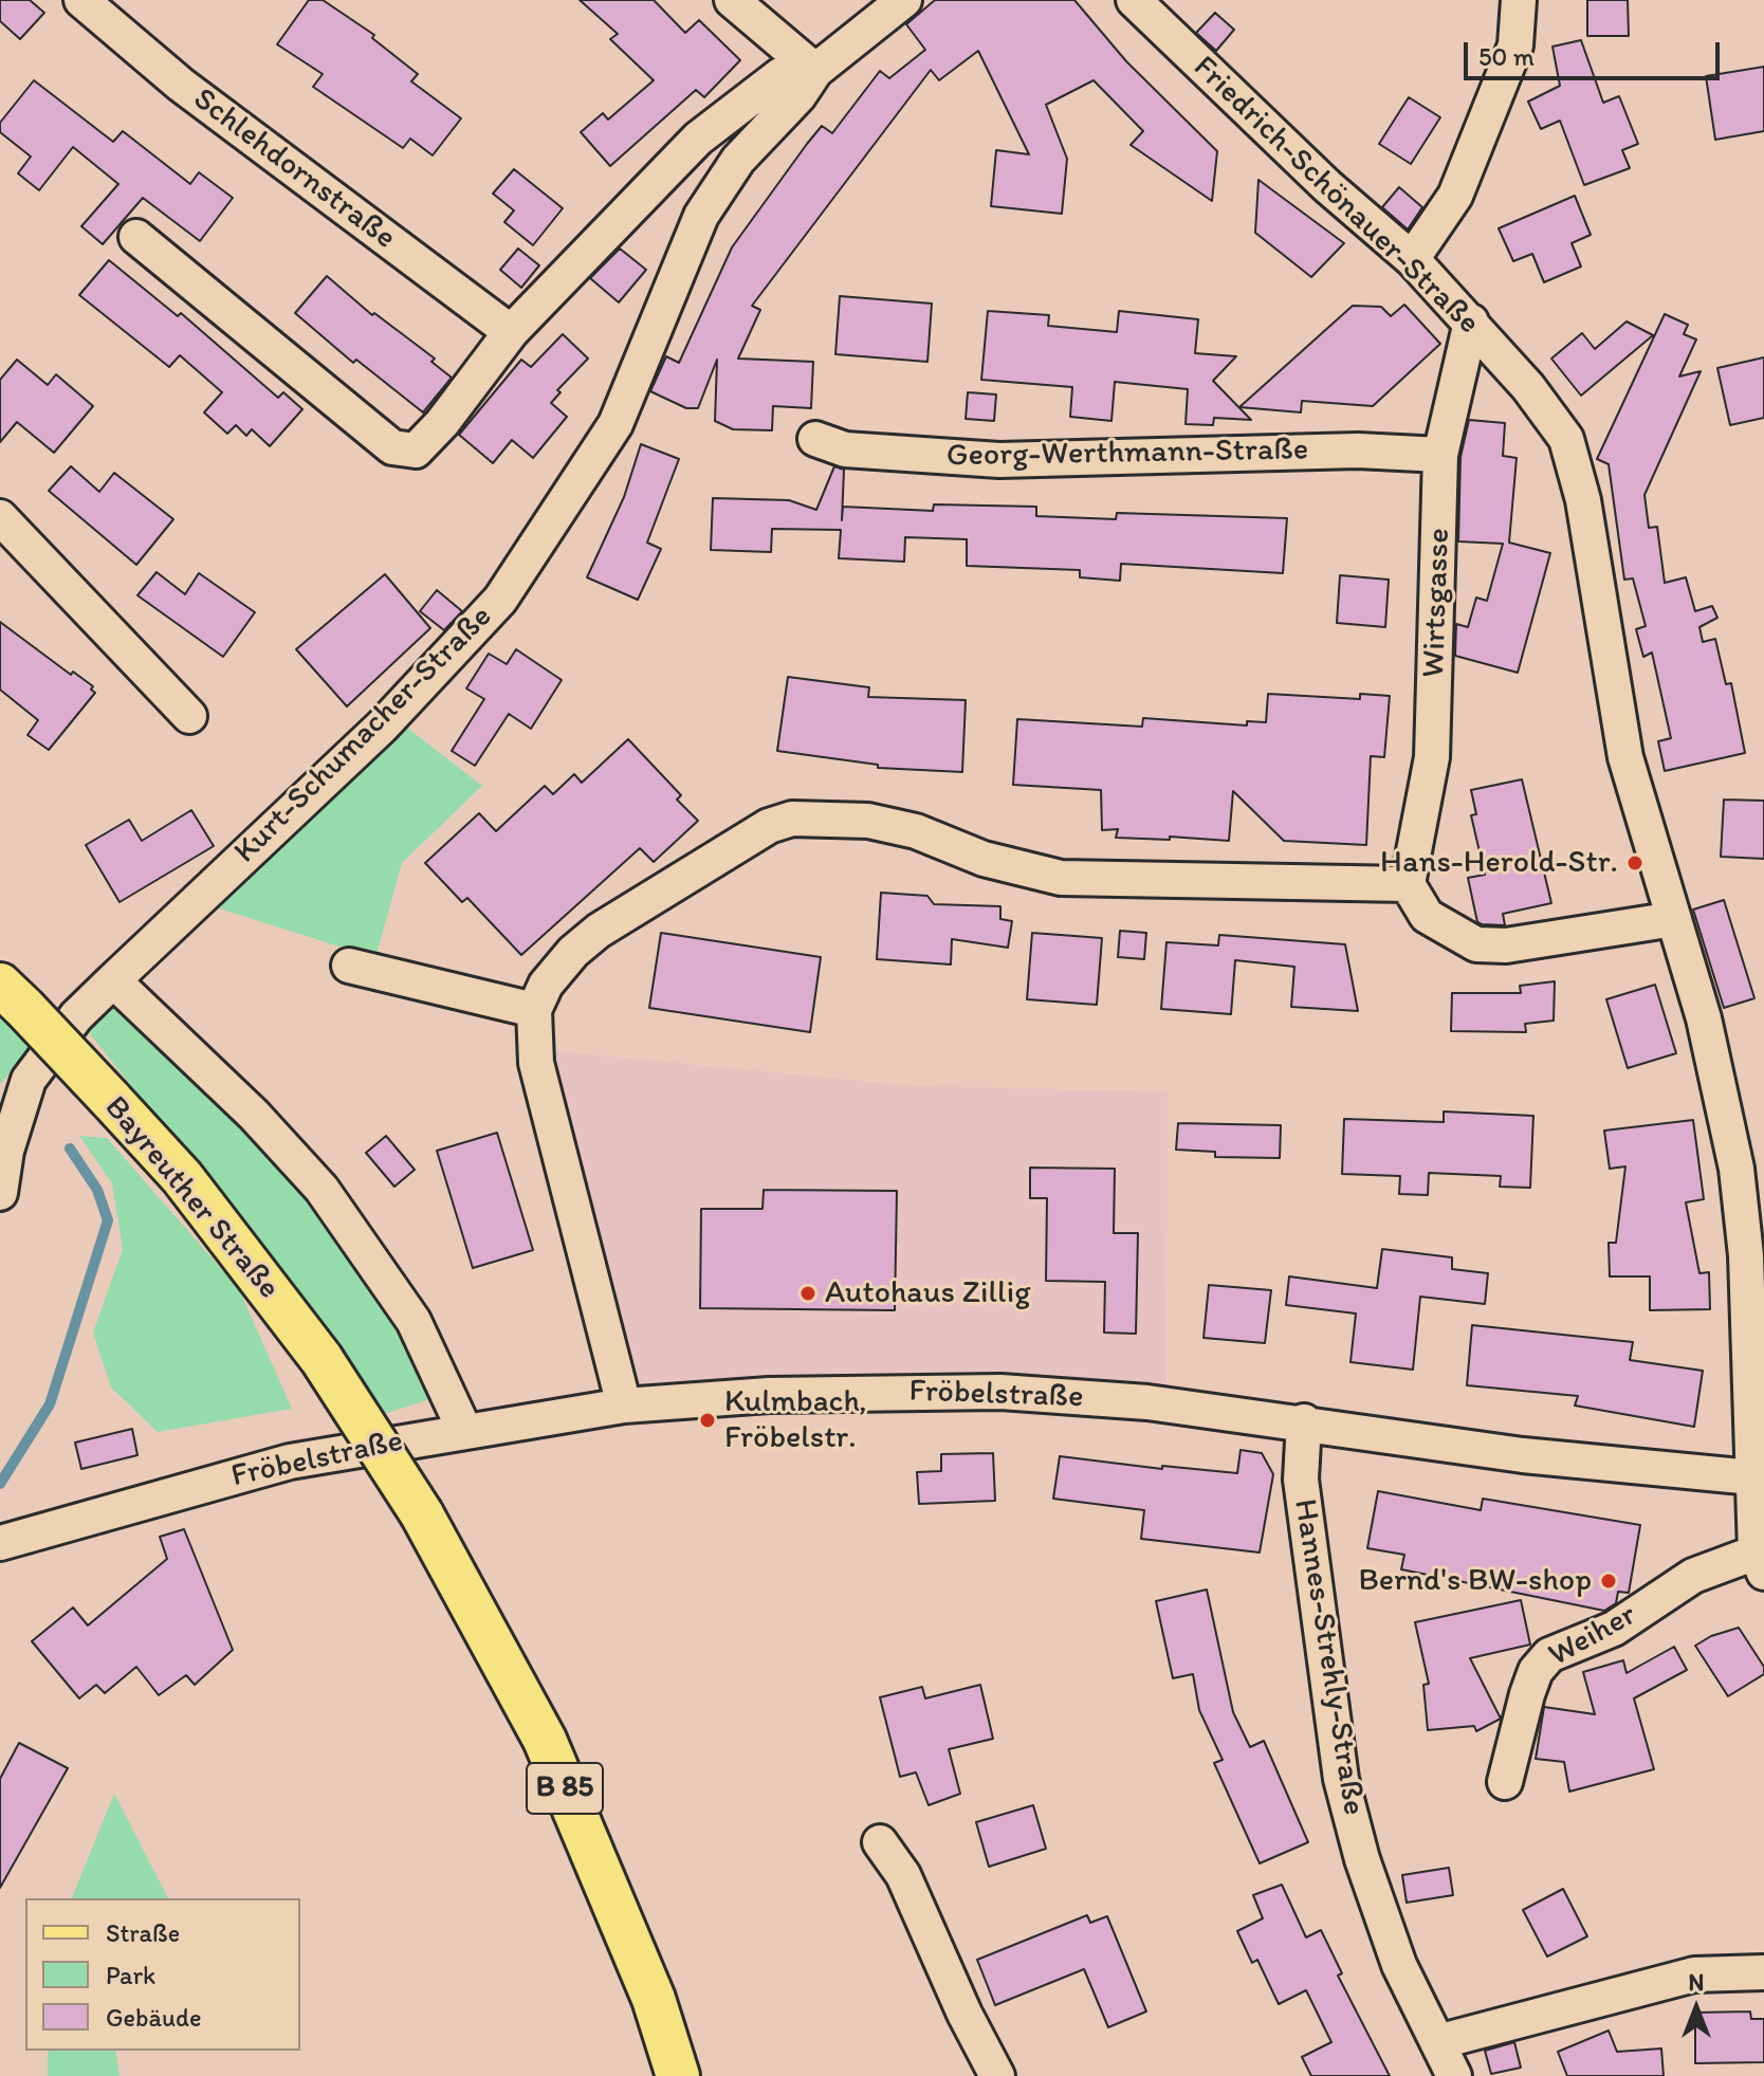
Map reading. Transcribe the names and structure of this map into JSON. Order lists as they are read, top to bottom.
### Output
{
  "streets": {
    "main road": ["Bayreuther Straße", "B 85"],
    "street": [
      "Schlehdornstraße",
      "Friedrich-Schönauer-Straße",
      "Georg-Werthmann-Straße",
      "Wirtsgasse",
      "Kurt-Schumacher-Straße",
      "Fröbelstraße",
      "Weiher",
      "Hannes-Strehly-Straße"
    ]
  },
  "crossings": [
    ["Friedrich-Schönauer-Straße", "Wirtsgasse"],
    ["Friedrich-Schönauer-Straße", "Fröbelstraße"],
    ["Friedrich-Schönauer-Straße", "Weiher"],
    ["Georg-Werthmann-Straße", "Wirtsgasse"],
    ["Fröbelstraße", "Hannes-Strehly-Straße"]
  ],
  "places": [
    "Hans-Herold-Str.",
    "Autohaus Zillig",
    "Kulmbach, Fröbelstr.",
    "Bernd's BW-shop"
  ],
  "legend": ["Straße", "Park", "Gebäude"],
  "scale_bar": "50 m",
  "north": "top"
}
